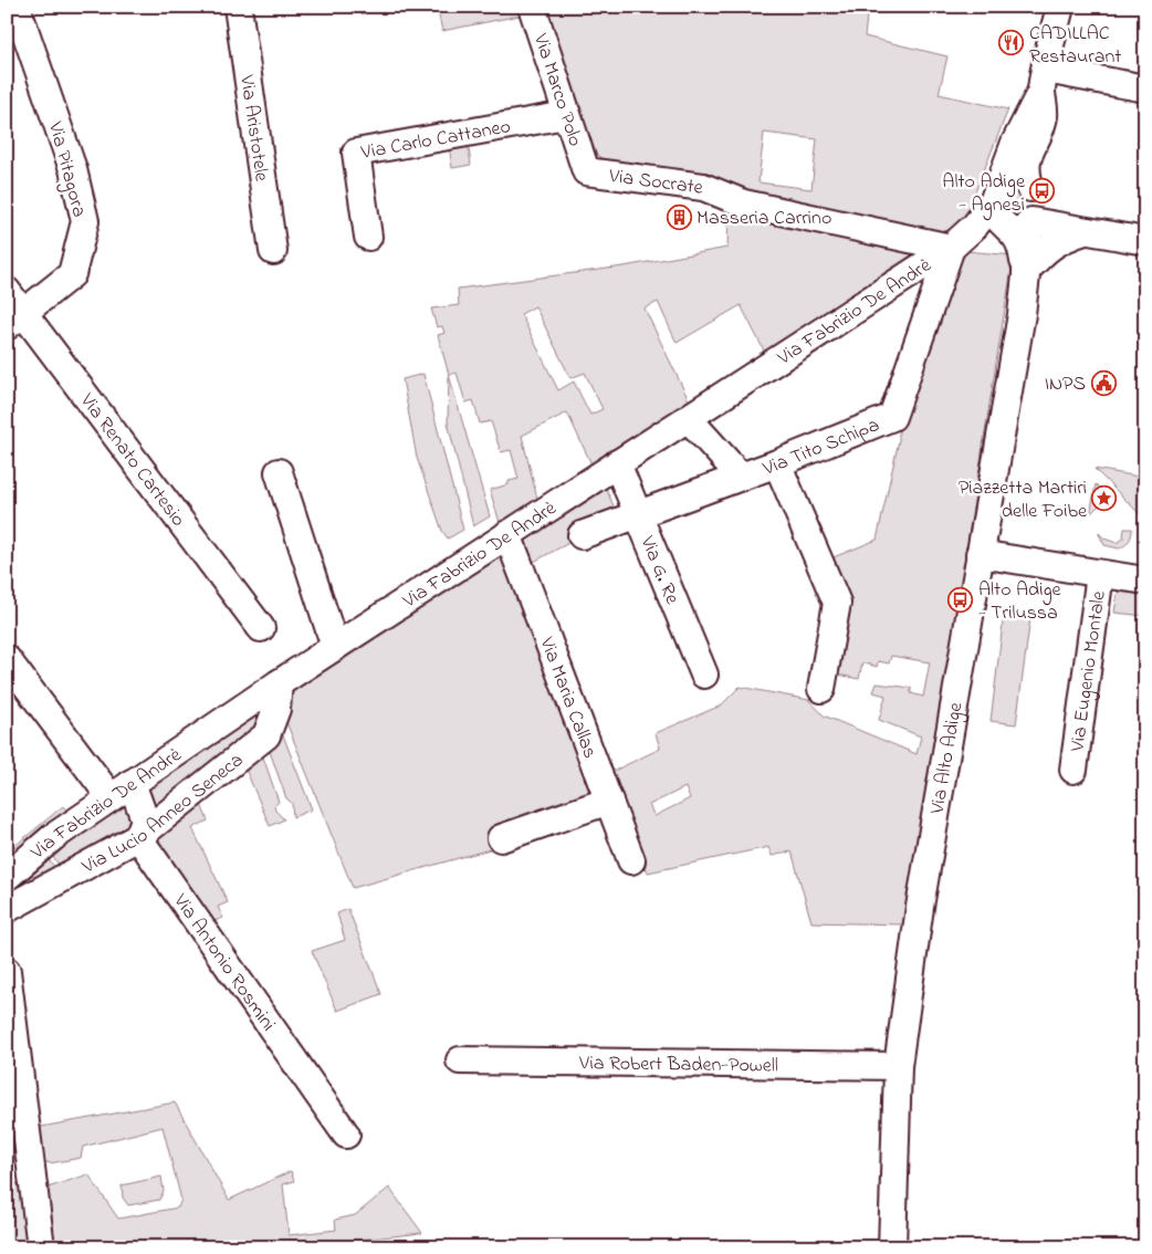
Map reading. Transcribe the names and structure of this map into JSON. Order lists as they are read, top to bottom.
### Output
{
  "streets": {
    "street": [
      "Via Marco Polo",
      "Via Aristotele",
      "Via Carlo Cattaneo",
      "Via Pitagora",
      "Via Socrate",
      "Via Fabrizio De Andrè",
      "Via Tito Schipa",
      "Via Renato Cartesio",
      "Via G. Re",
      "Via Eugenio Montale",
      "Via Maria Callas",
      "Via Alto Adige",
      "Via Lucio Anneo Seneca",
      "Via Antonio Rosmini",
      "Via Robert Baden-Powell"
    ]
  },
  "crossings": [
    ["Via Marco Polo", "Via Carlo Cattaneo"],
    ["Via Marco Polo", "Via Socrate"],
    ["Via Pitagora", "Via Renato Cartesio"],
    ["Via Socrate", "Via Fabrizio De Andrè"],
    ["Via Socrate", "Via Tito Schipa"],
    ["Via Fabrizio De Andrè", "Via Tito Schipa"],
    ["Via Fabrizio De Andrè", "Via G. Re"],
    ["Via Fabrizio De Andrè", "Via Maria Callas"],
    ["Via Fabrizio De Andrè", "Via Alto Adige"],
    ["Via Fabrizio De Andrè", "Via Lucio Anneo Seneca"],
    ["Via Tito Schipa", "Via G. Re"],
    ["Via Alto Adige", "Via Robert Baden-Powell"],
    ["Via Lucio Anneo Seneca", "Via Antonio Rosmini"]
  ],
  "places": {
    "restaurant": ["CADILLAC Restaurant"],
    "bus stop": ["Alto Adige - Agnesi", "Alto Adige - Trilussa"],
    "building": ["Masseria Carrino"],
    "public building": ["INPS"],
    "place": ["Piazzetta Martiri delle Foibe"]
  }
}
